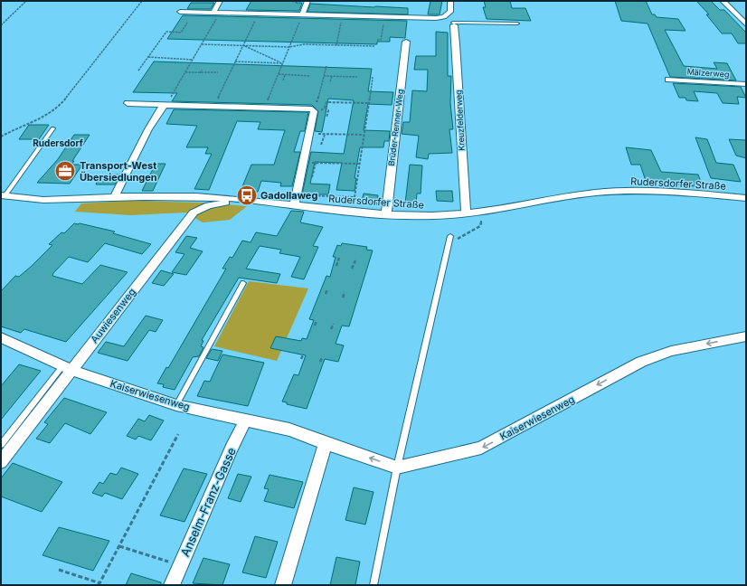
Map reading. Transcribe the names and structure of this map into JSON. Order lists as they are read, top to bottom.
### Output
{
  "streets": {
    "street": [
      "Mälzerweg",
      "Kreuzfelderweg",
      "Brüder-Renner-Weg",
      "Rudersdorfer Straße",
      "Auwiesenweg",
      "Kaiserwiesenweg",
      "Anselm-Franz-Gasse"
    ]
  },
  "crossings": [
    ["Kreuzfelderweg", "Rudersdorfer Straße"],
    ["Brüder-Renner-Weg", "Rudersdorfer Straße"],
    ["Rudersdorfer Straße", "Auwiesenweg"],
    ["Auwiesenweg", "Kaiserwiesenweg"],
    ["Kaiserwiesenweg", "Anselm-Franz-Gasse"]
  ],
  "one_way": ["Kaiserwiesenweg"],
  "districts": ["Rudersdorf"],
  "places": {
    "office": ["Transport-West Übersiedlungen"],
    "bus stop": ["Gadollaweg"]
  }
}
